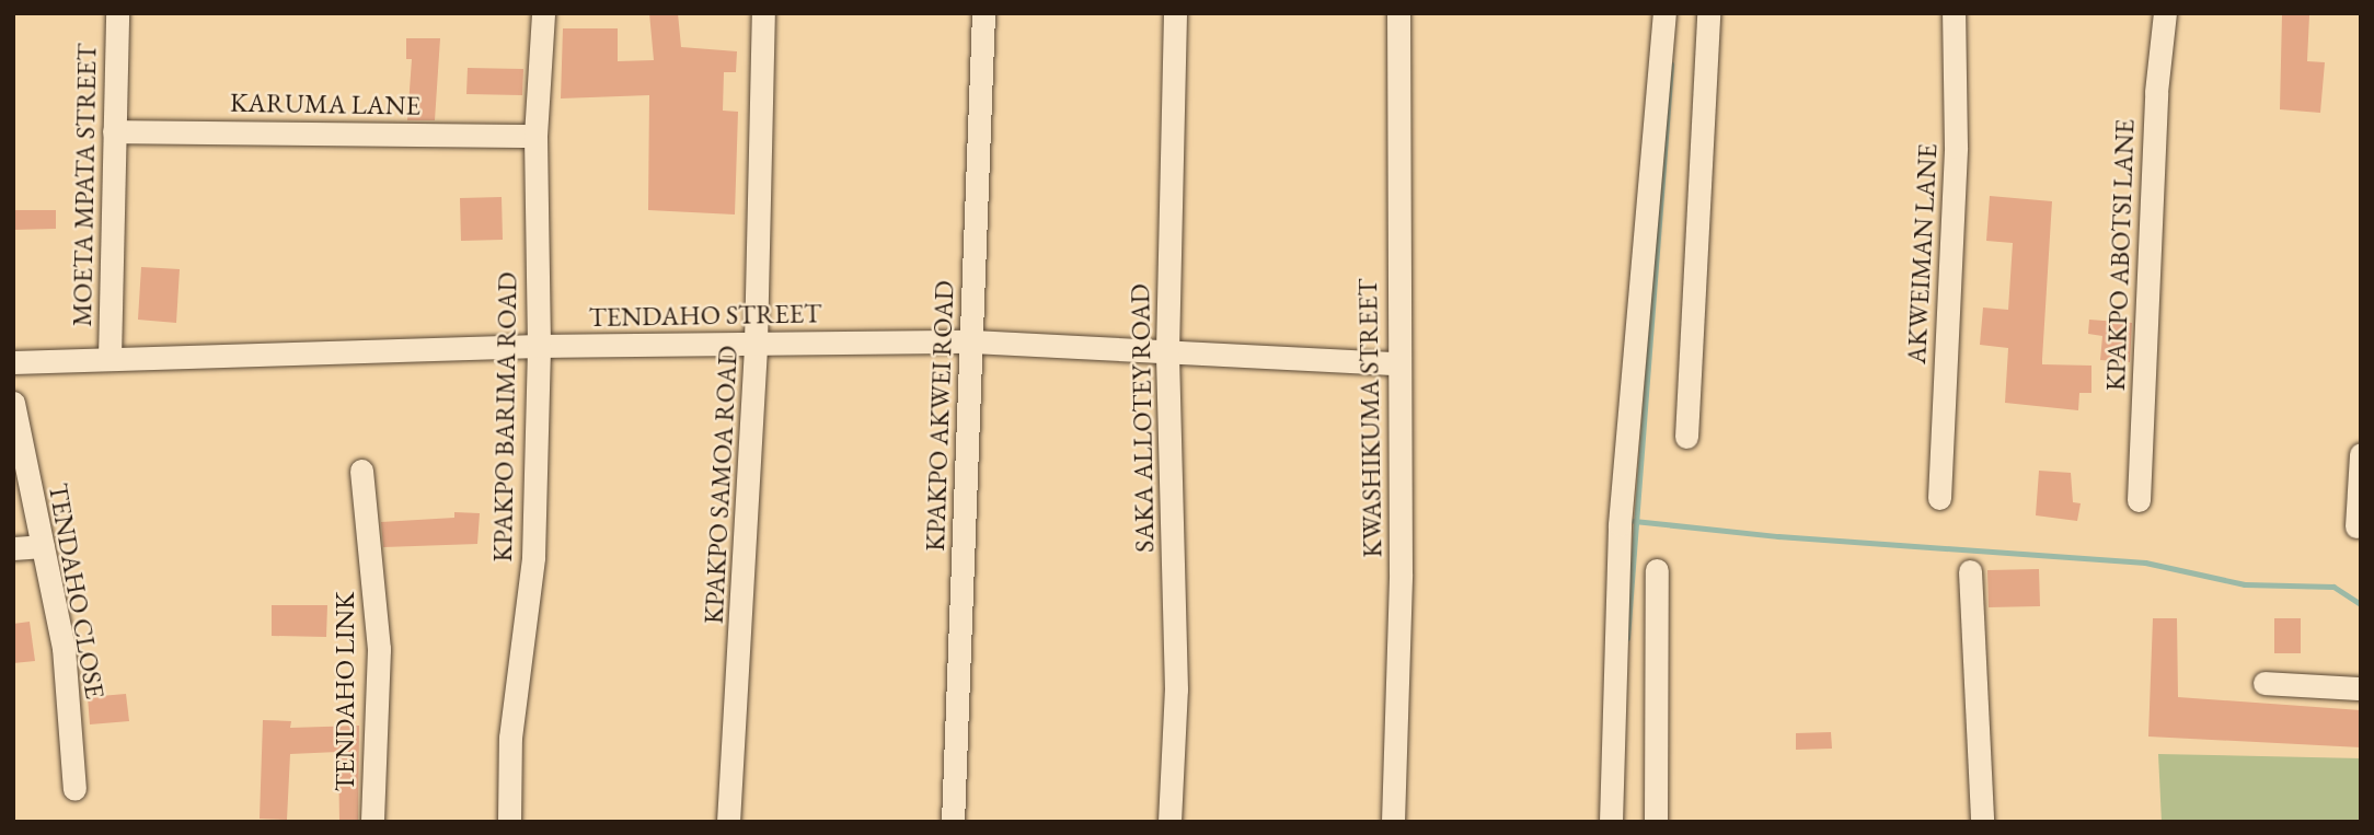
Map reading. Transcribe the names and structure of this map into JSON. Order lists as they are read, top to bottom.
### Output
{
  "streets": {
    "street": [
      "KARUMA LANE",
      "MOETA MPATA STREET",
      "AKWEIMAN LANE",
      "KPAKPO ABOTSI LANE",
      "TENDAHO STREET",
      "KPAKPO AKWEI ROAD",
      "KPAKPO BARIMA ROAD",
      "SAKA ALLOTEY ROAD",
      "KWASHIKUMA STREET",
      "KPAKPO SAMOA ROAD",
      "TENDAHO CLOSE",
      "TENDAHO LINK"
    ]
  },
  "crossings": [
    ["KARUMA LANE", "MOETA MPATA STREET"],
    ["KARUMA LANE", "KPAKPO BARIMA ROAD"],
    ["MOETA MPATA STREET", "TENDAHO STREET"],
    ["TENDAHO STREET", "KPAKPO AKWEI ROAD"],
    ["TENDAHO STREET", "KPAKPO BARIMA ROAD"],
    ["TENDAHO STREET", "SAKA ALLOTEY ROAD"],
    ["TENDAHO STREET", "KWASHIKUMA STREET"],
    ["TENDAHO STREET", "KPAKPO SAMOA ROAD"]
  ]
}
